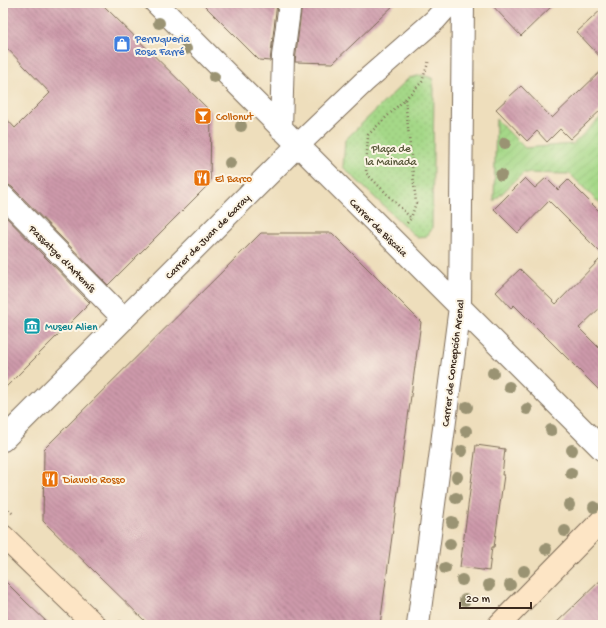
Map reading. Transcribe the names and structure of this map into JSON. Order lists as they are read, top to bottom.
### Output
{
  "streets": {
    "street": [
      "Carrer de Biscaia",
      "Carrer de Juan de Garay",
      "Passatge d'Artemís",
      "Carrer de Concepción Arenal"
    ]
  },
  "crossings": [
    ["Carrer de Biscaia", "Carrer de Juan de Garay"],
    ["Carrer de Biscaia", "Carrer de Concepción Arenal"],
    ["Carrer de Juan de Garay", "Passatge d'Artemís"]
  ],
  "parks": ["Plaça de la Mainada"],
  "places": {
    "shop": ["Perruqueria Rosa Farré"],
    "bar": ["Collonut"],
    "restaurant": ["El Barco", "Diavolo Rosso"],
    "museum": ["Museu Alien"]
  },
  "scale_bar": "20 m"
}
